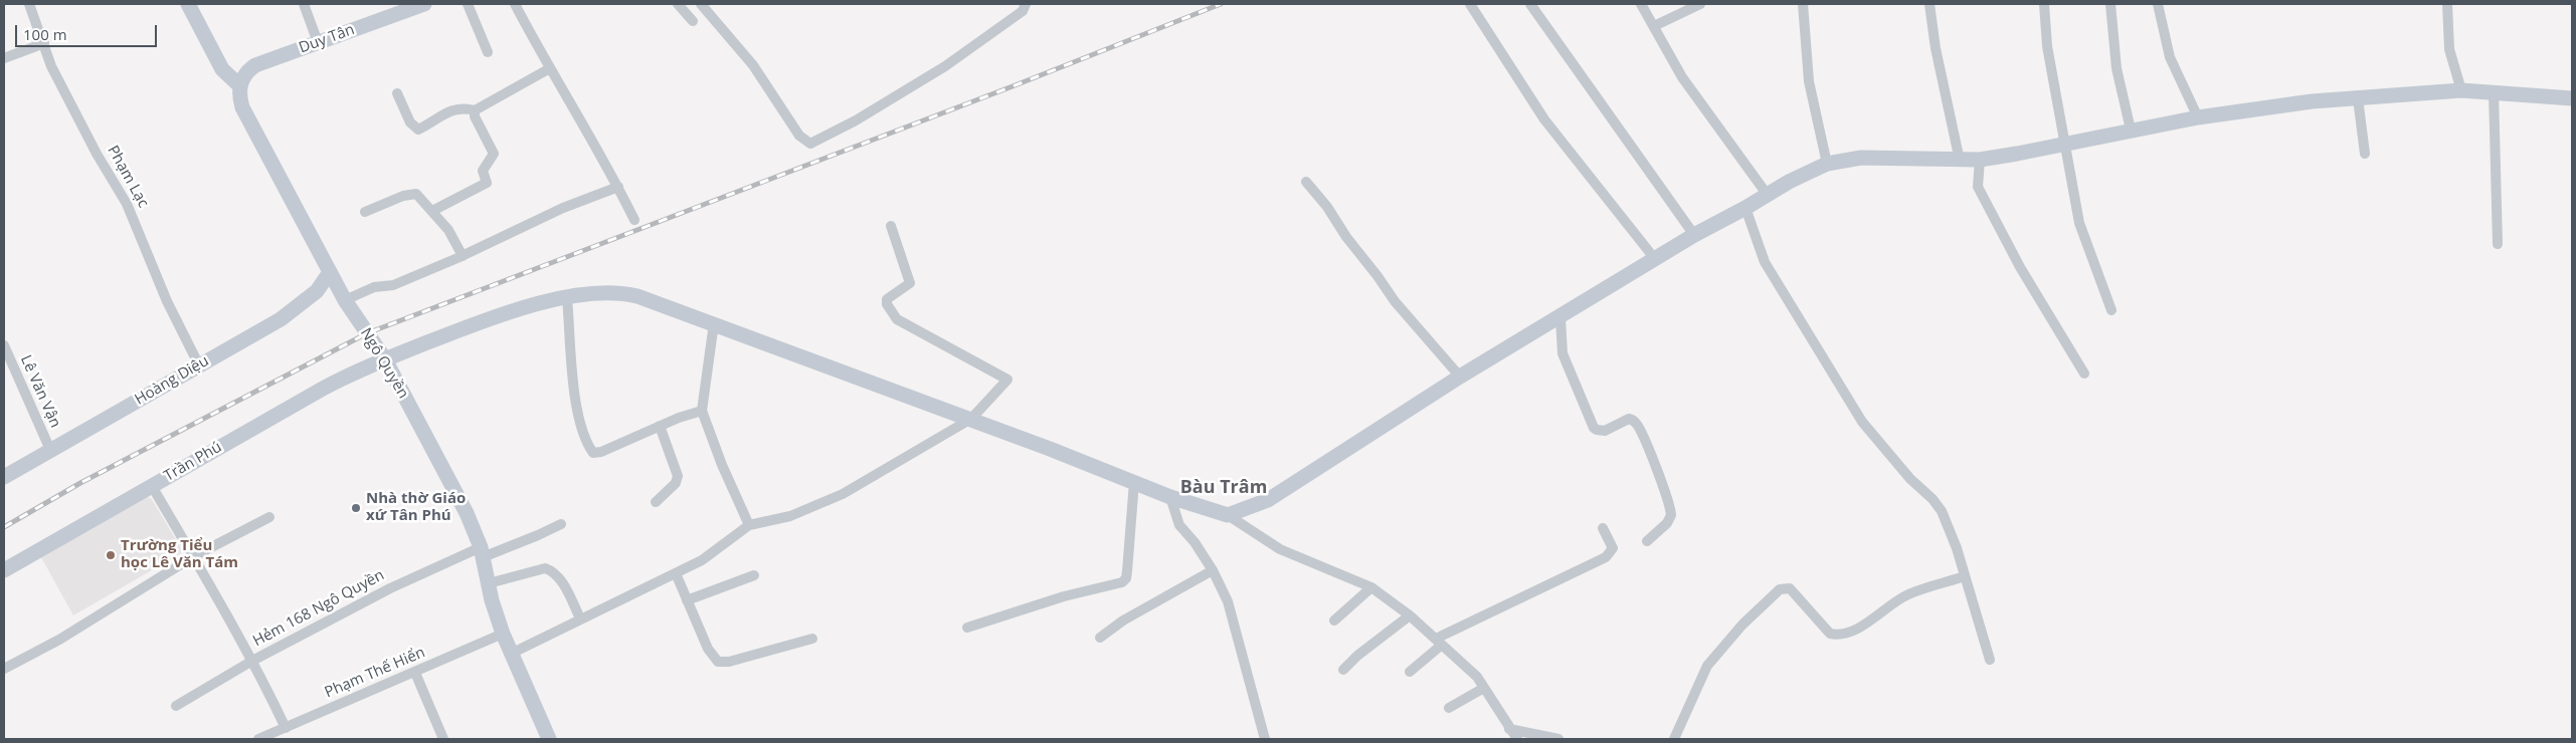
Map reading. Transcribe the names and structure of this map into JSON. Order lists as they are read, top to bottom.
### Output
{
  "streets": {
    "street": [
      "Duy Tân",
      "Phạm Lạc",
      "Ngô Quyền",
      "Hoàng Diệu",
      "Lê Văn Vận",
      "Trần Phú",
      "Hẻm 168 Ngô Quyền",
      "Phạm Thế Hiển"
    ]
  },
  "crossings": [
    ["Duy Tân", "Ngô Quyền"],
    ["Phạm Lạc", "Hoàng Diệu"],
    ["Ngô Quyền", "Hoàng Diệu"],
    ["Ngô Quyền", "Trần Phú"],
    ["Ngô Quyền", "Hẻm 168 Ngô Quyền"],
    ["Ngô Quyền", "Phạm Thế Hiển"],
    ["Hoàng Diệu", "Lê Văn Vận"]
  ],
  "districts": ["Bàu Trâm"],
  "places": ["Nhà thờ Giáo xứ Tân Phú", "Trường Tiểu học Lê Văn Tám"],
  "scale_bar": "100 m"
}
